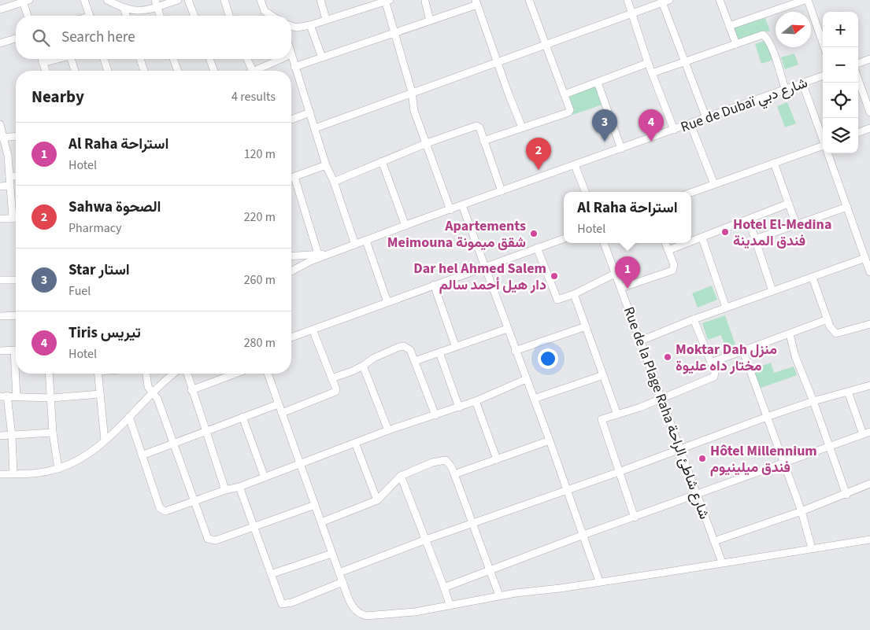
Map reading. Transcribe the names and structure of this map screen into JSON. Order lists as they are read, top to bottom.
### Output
{
  "streets": {
    "street": ["Rue de Dubaï شارع دبي", "Rue de la Plage Raha شارع شاطئ الراحة"]
  },
  "places": [
    "Hotel El-Medina فندق المدينة",
    "Apartements Meimouna شقق ميمونة",
    "Dar hel Ahmed Salem دار هيل أحمد سالم",
    "Moktar Dah منزل مختار داه عليوة",
    "Hôtel Millennium فندق ميلينيوم"
  ],
  "north": "right",
  "page": {
    "map_buttons": ["+", "−"],
    "search": "Search here",
    "heading": ["Nearby", "4 results"],
    "pins": [
      "3",
      "4",
      "2",
      "1"
    ],
    "list": [
      {
        "mark": "1",
        "name": "Al Raha استراحة",
        "note": "Hotel",
        "value": "120 m"
      },
      {
        "mark": "2",
        "name": "Sahwa الصحوة",
        "note": "Pharmacy",
        "value": "220 m"
      },
      {
        "mark": "3",
        "name": "Star استار",
        "note": "Fuel",
        "value": "260 m"
      },
      {
        "mark": "4",
        "name": "Tiris تيريس",
        "note": "Hotel",
        "value": "280 m"
      }
    ],
    "popup": ["Al Raha استراحة", "Hotel"]
  }
}
